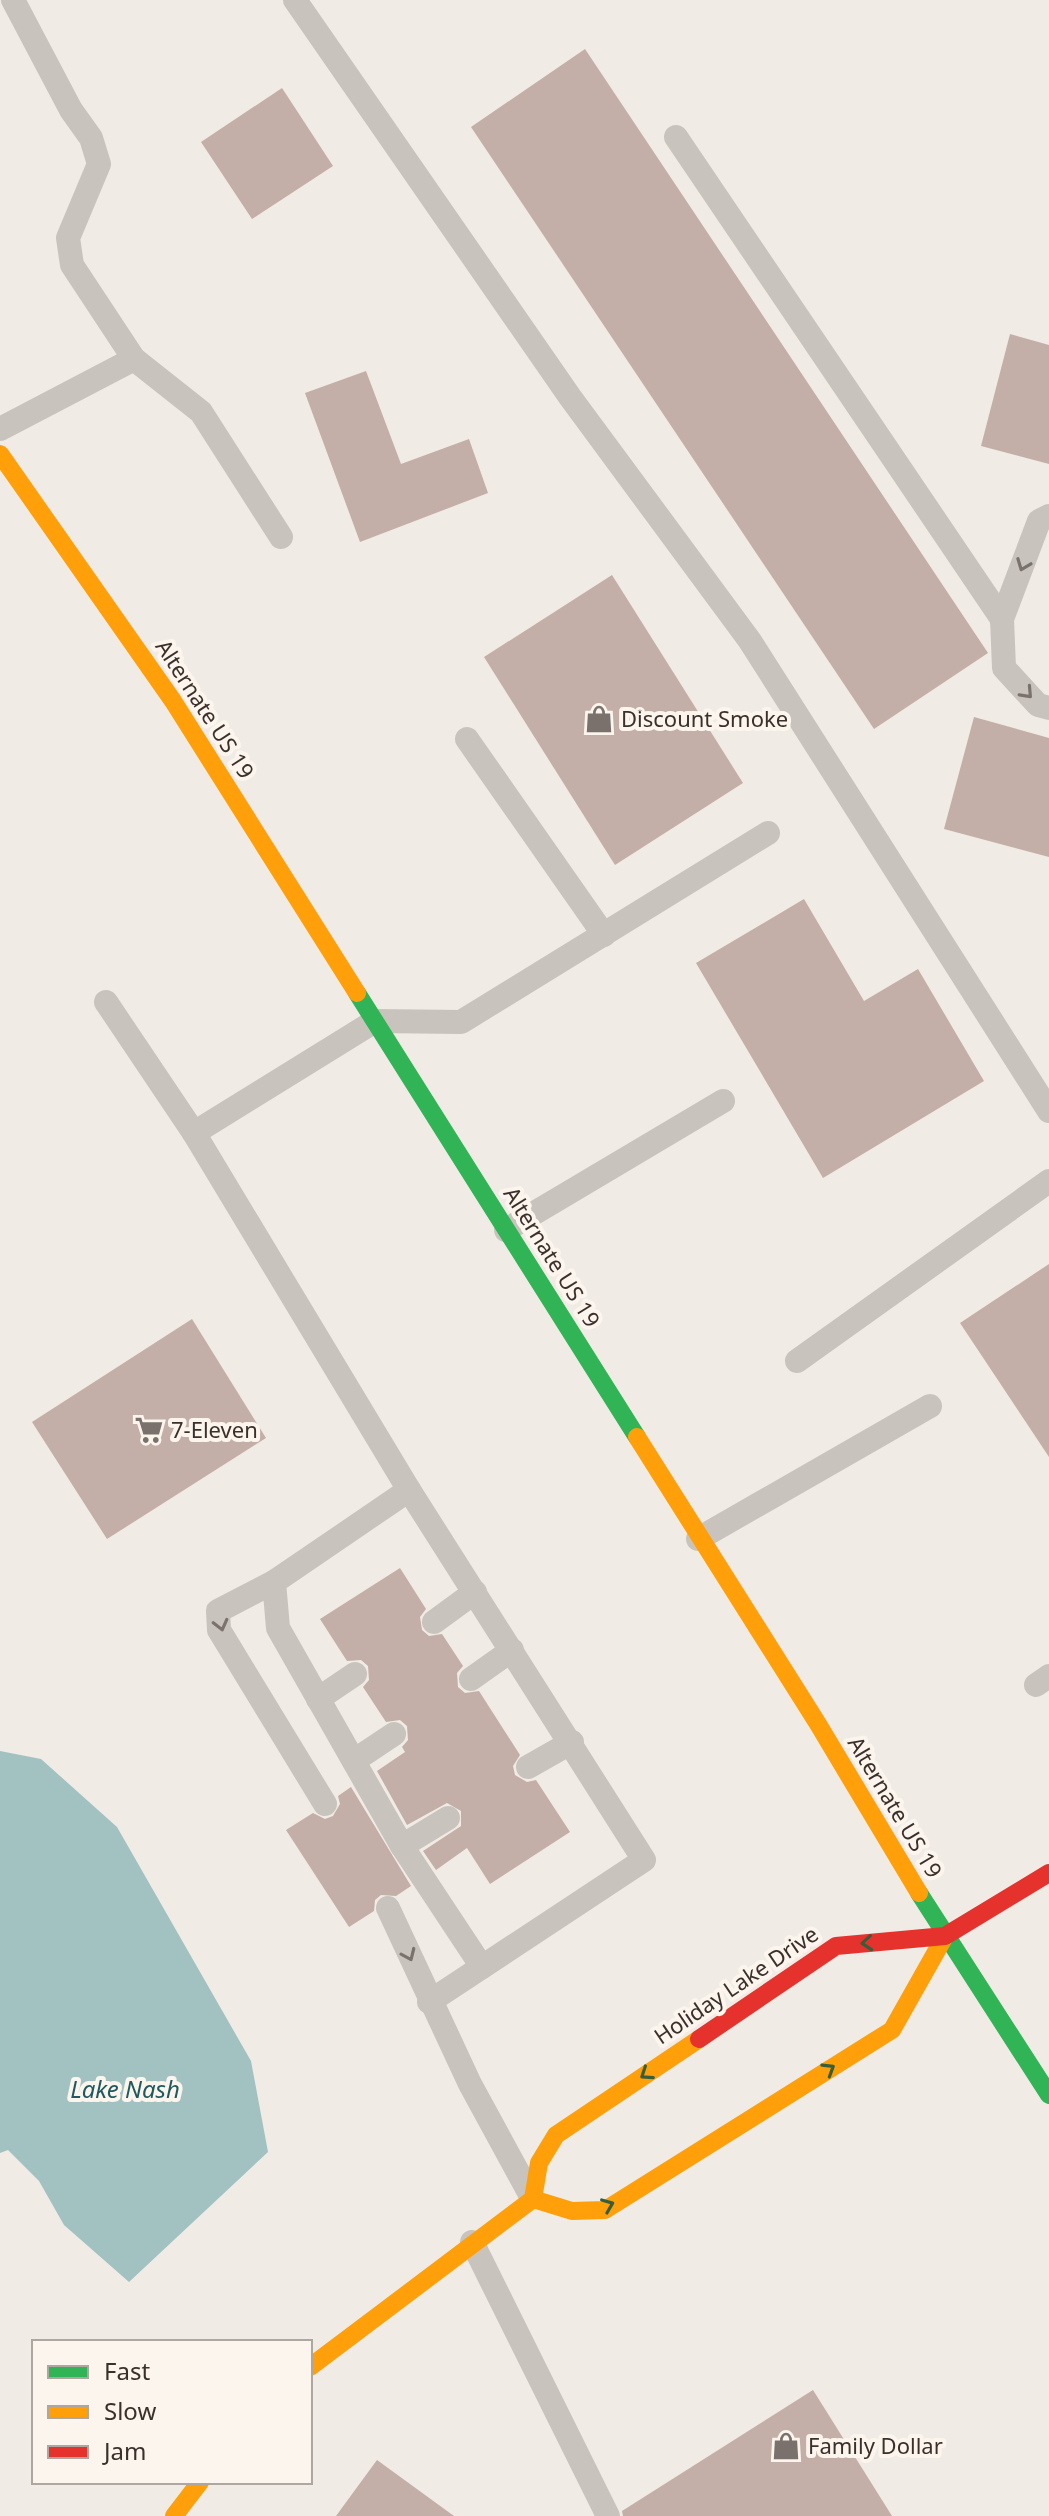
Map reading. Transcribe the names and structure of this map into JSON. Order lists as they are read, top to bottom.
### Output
{
  "streets": {
    "main road": ["Alternate US 19", "Holiday Lake Drive"]
  },
  "crossings": [
    ["Alternate US 19", "Holiday Lake Drive"]
  ],
  "water": ["Lake Nash"],
  "places": {
    "shop": ["Discount Smoke", "Family Dollar"],
    "supermarket": ["7-Eleven"]
  },
  "legend": ["Fast", "Slow", "Jam"]
}
